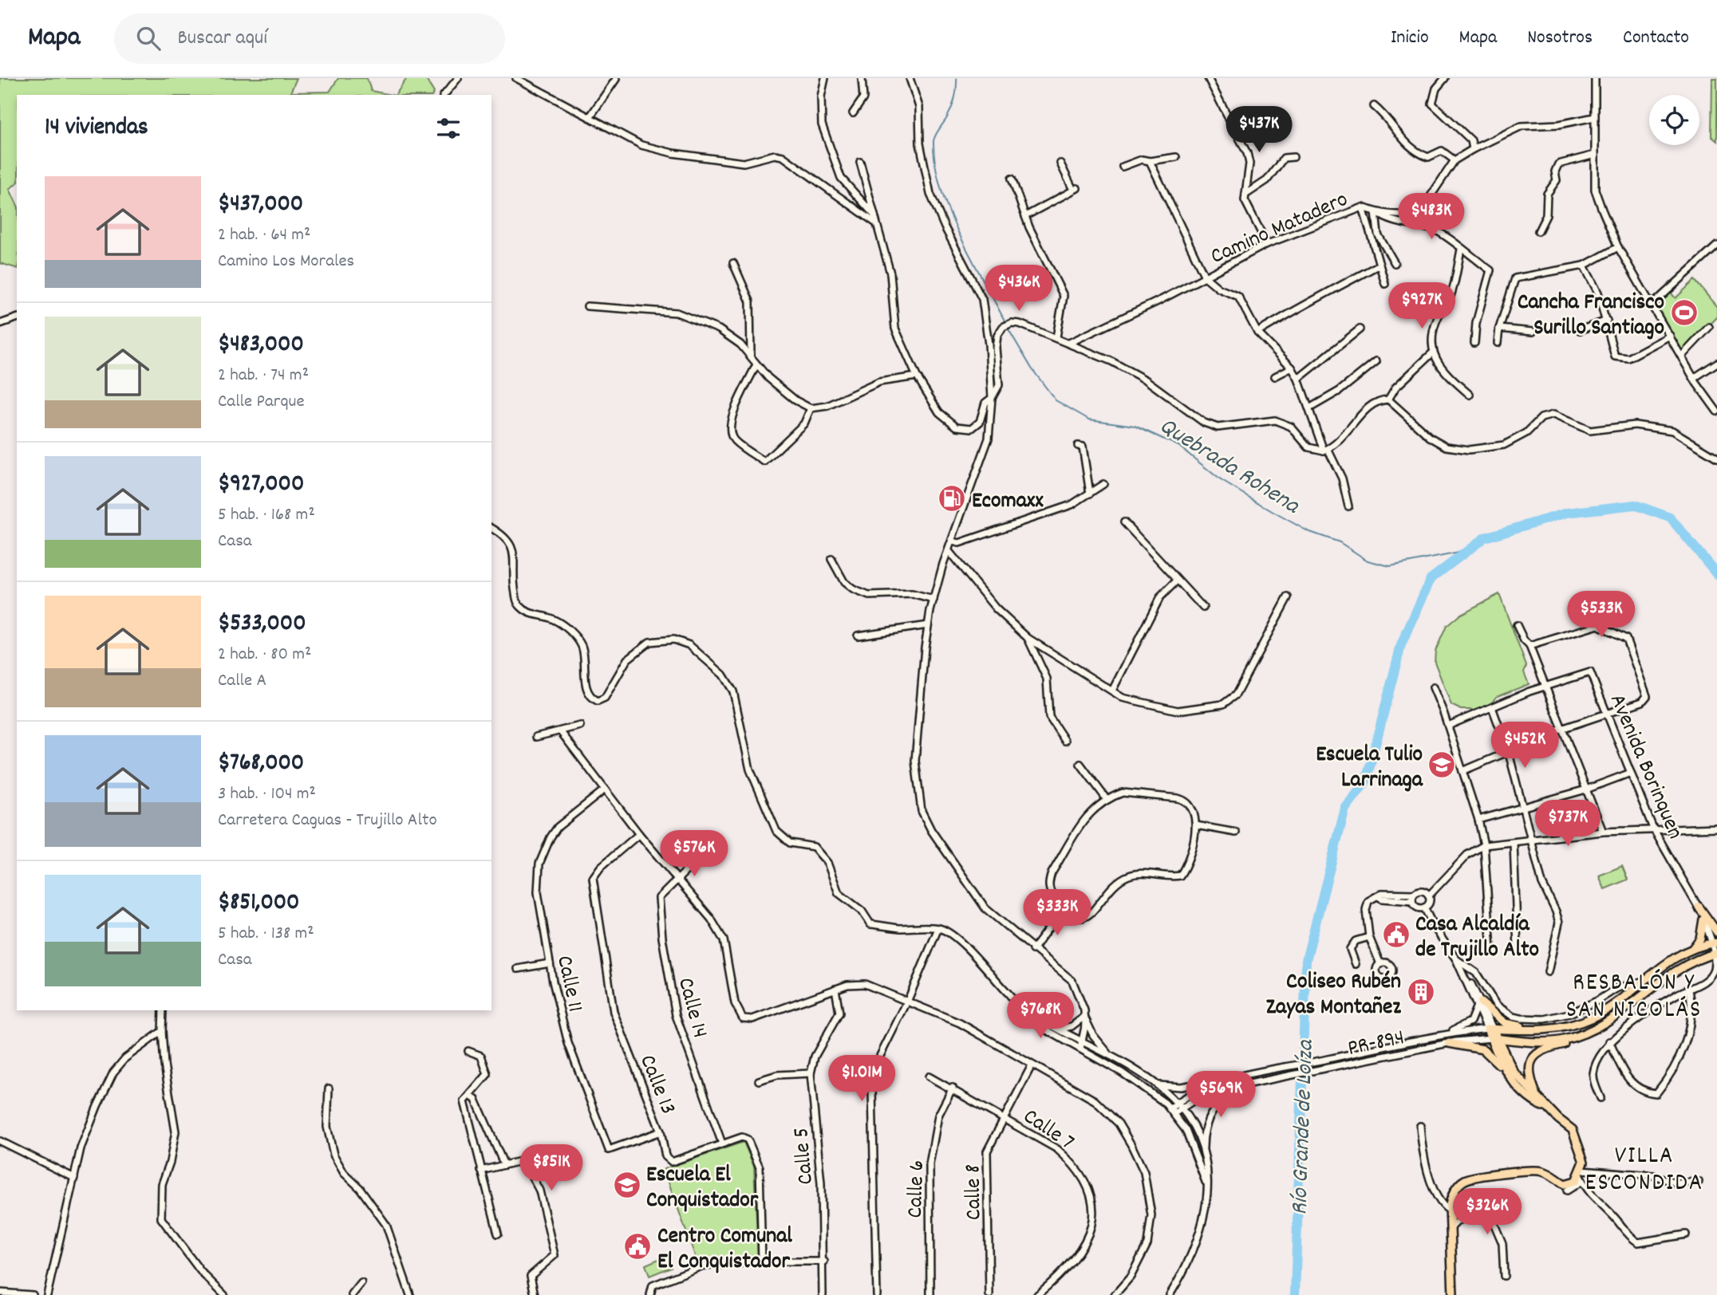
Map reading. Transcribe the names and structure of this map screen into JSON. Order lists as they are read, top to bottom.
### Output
{
  "streets": {
    "street": [
      "Camino Matadero",
      "Avenida Borinquen",
      "Calle 11",
      "Calle 14",
      "PR-894",
      "Calle 13",
      "Calle 7",
      "Calle 5",
      "Calle 6",
      "Calle 8"
    ]
  },
  "crossings": [
    ["Calle 11", "Calle 13"],
    ["Calle 14", "Calle 13"],
    ["Calle 7", "Calle 6"],
    ["Calle 7", "Calle 8"]
  ],
  "districts": ["RESBALÓN Y SAN NICOLÁS", "VILLA ESCONDIDA"],
  "water": ["Quebrada Rohena", "Río Grande de Loíza"],
  "places": {
    "sports": ["Cancha Francisco Surillo Santiago"],
    "fuel station": ["Ecomaxx"],
    "school or university": ["Escuela Tulio Larrinaga", "Escuela El Conquistador"],
    "public building": ["Casa Alcaldía de Trujillo Alto", "Centro Comunal El Conquistador"],
    "building": ["Coliseo Rubén Zayas Montañez"]
  },
  "page": {
    "header": "Mapa",
    "search": "Buscar aquí",
    "nav": [
      "Inicio",
      "Mapa",
      "Nosotros",
      "Contacto"
    ],
    "heading": "14 viviendas",
    "price": [
      "$437K",
      "$483K",
      "$436K",
      "$927K",
      "$533K",
      "$452K",
      "$737K",
      "$576K",
      "$333K",
      "$768K",
      "$1.01M",
      "$569K",
      "$851K",
      "$326K"
    ],
    "list": [
      {
        "name": "$437,000",
        "note": "2 hab. · 64 m² · Camino Los Morales"
      },
      {
        "name": "$483,000",
        "note": "2 hab. · 74 m² · Calle Parque"
      },
      {
        "name": "$927,000",
        "note": "5 hab. · 168 m² · Casa"
      },
      {
        "name": "$533,000",
        "note": "2 hab. · 80 m² · Calle A"
      },
      {
        "name": "$768,000",
        "note": "3 hab. · 104 m² · Carretera Caguas - Trujillo Alto"
      },
      {
        "name": "$851,000",
        "note": "5 hab. · 138 m² · Casa"
      }
    ]
  }
}
